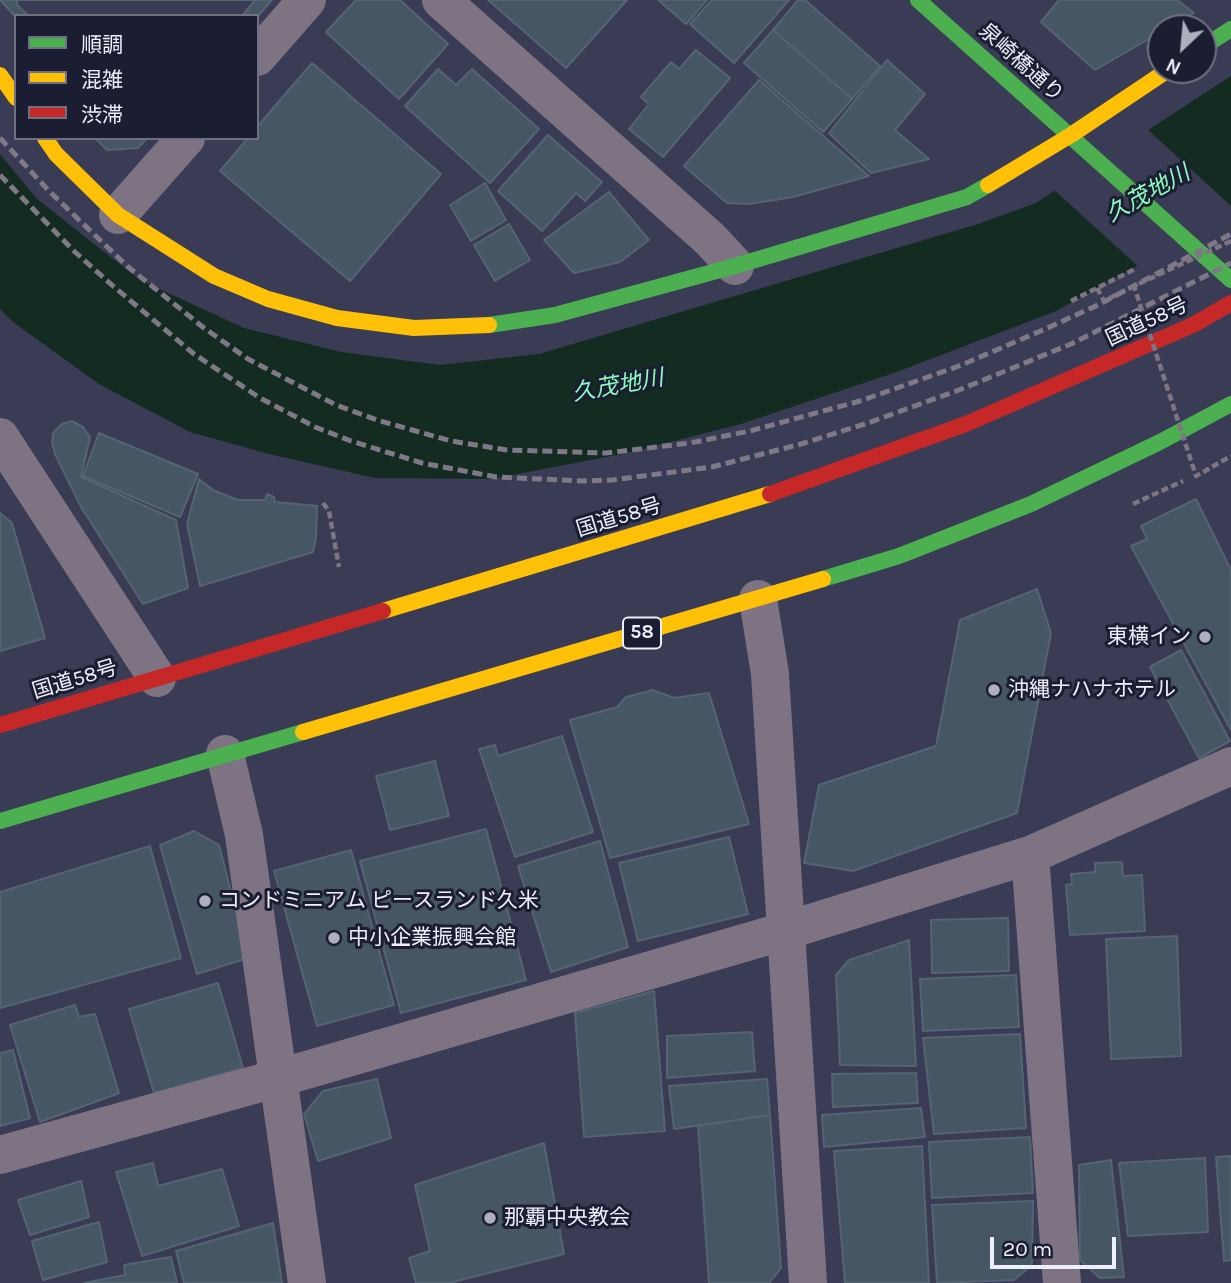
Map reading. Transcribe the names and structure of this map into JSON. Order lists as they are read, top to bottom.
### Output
{
  "streets": {
    "main road": ["泉崎橋通り", "国道58号", "58"]
  },
  "water": ["久茂地川"],
  "places": [
    "東横イン",
    "沖縄ナハナホテル",
    "コンドミニアム ピースランド久米",
    "中小企業振興会館",
    "那覇中央教会"
  ],
  "legend": ["順調", "混雑", "渋滞"],
  "scale_bar": "20 m",
  "north": "bottom left"
}
